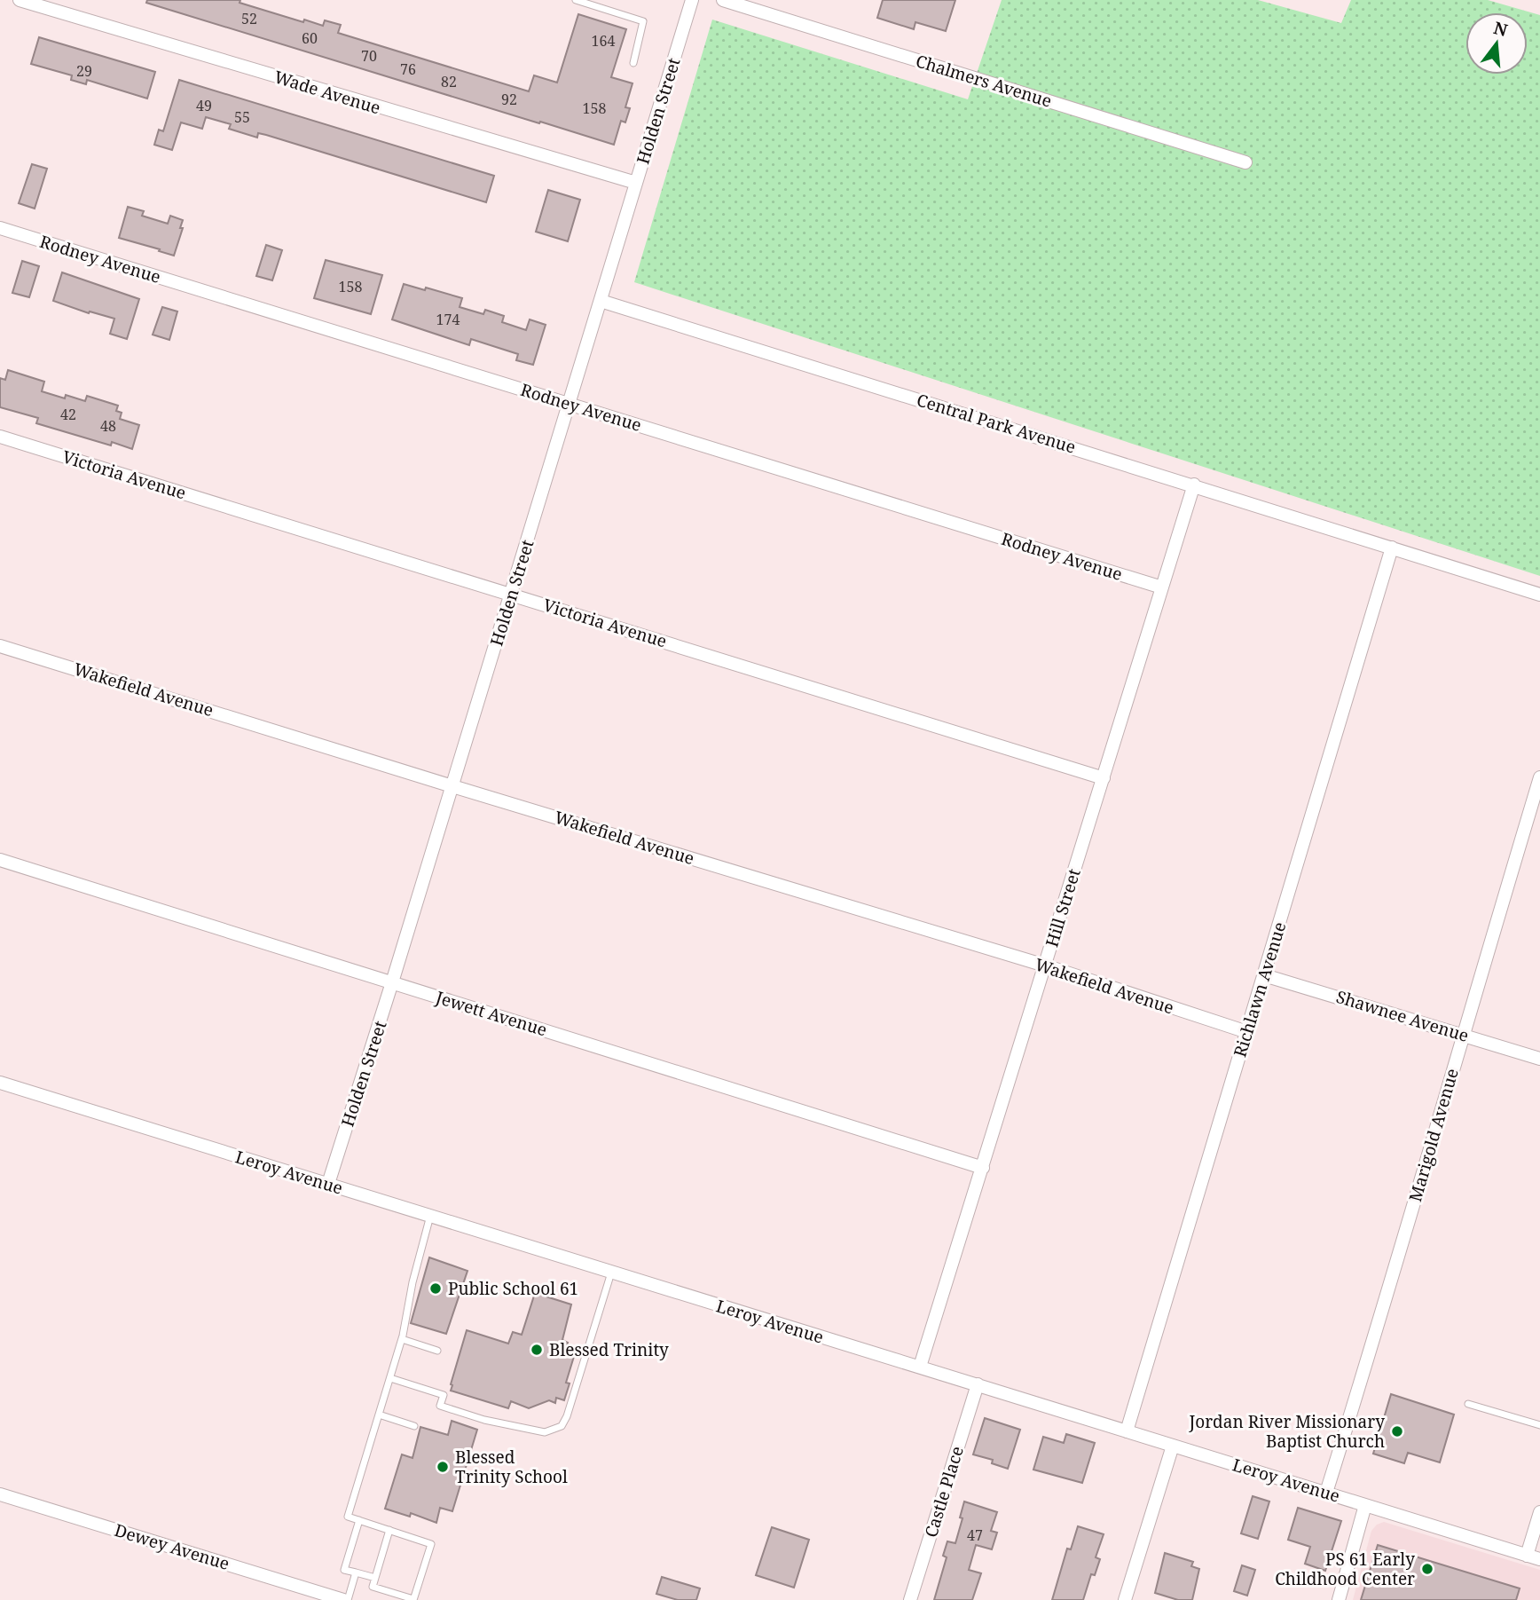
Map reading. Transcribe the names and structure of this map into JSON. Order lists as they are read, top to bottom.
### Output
{
  "streets": {
    "street": [
      "Chalmers Avenue",
      "Wade Avenue",
      "Holden Street",
      "Rodney Avenue",
      "Central Park Avenue",
      "Victoria Avenue",
      "Wakefield Avenue",
      "Hill Street",
      "Richlawn Avenue",
      "Jewett Avenue",
      "Shawnee Avenue",
      "Marigold Avenue",
      "Leroy Avenue",
      "Castle Place",
      "Dewey Avenue"
    ]
  },
  "crossings": [
    ["Wade Avenue", "Holden Street"],
    ["Holden Street", "Rodney Avenue"],
    ["Holden Street", "Central Park Avenue"],
    ["Holden Street", "Victoria Avenue"],
    ["Holden Street", "Wakefield Avenue"],
    ["Holden Street", "Jewett Avenue"],
    ["Holden Street", "Leroy Avenue"],
    ["Rodney Avenue", "Hill Street"],
    ["Central Park Avenue", "Hill Street"],
    ["Central Park Avenue", "Richlawn Avenue"],
    ["Victoria Avenue", "Hill Street"],
    ["Wakefield Avenue", "Hill Street"],
    ["Wakefield Avenue", "Richlawn Avenue"],
    ["Hill Street", "Jewett Avenue"],
    ["Hill Street", "Leroy Avenue"],
    ["Richlawn Avenue", "Shawnee Avenue"],
    ["Richlawn Avenue", "Leroy Avenue"],
    ["Shawnee Avenue", "Marigold Avenue"],
    ["Marigold Avenue", "Leroy Avenue"],
    ["Leroy Avenue", "Castle Place"]
  ],
  "places": [
    "Public School 61",
    "Blessed Trinity",
    "Jordan River Missionary Baptist Church",
    "Blessed Trinity School",
    "PS 61 Early Childhood Center"
  ],
  "house_numbers": [
    "52",
    "60",
    "164",
    "70",
    "76",
    "29",
    "82",
    "92",
    "49",
    "158",
    "55",
    "158",
    "174",
    "42",
    "48",
    "47"
  ],
  "north": "top"
}
